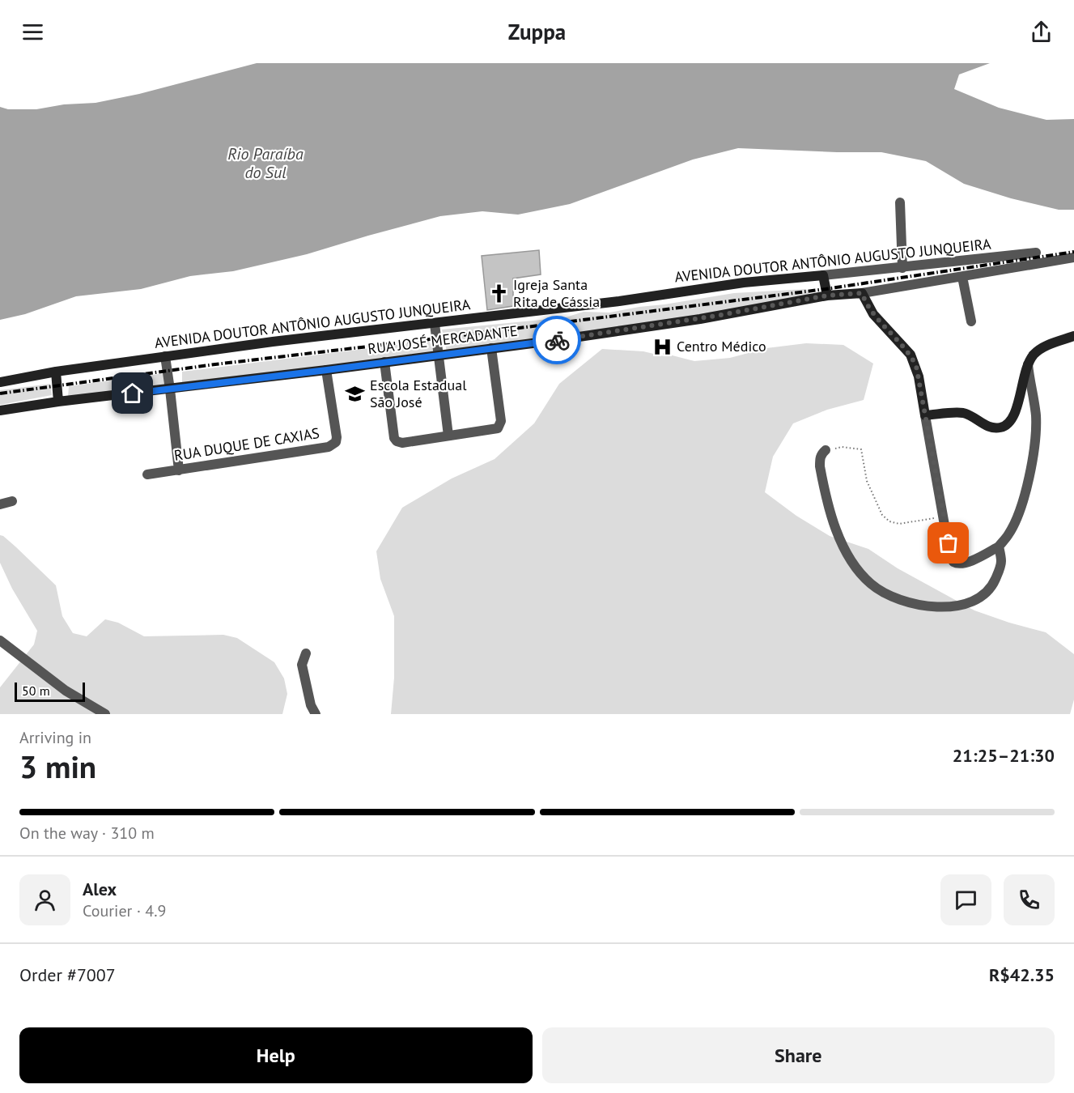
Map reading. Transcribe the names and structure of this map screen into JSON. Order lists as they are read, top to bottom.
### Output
{
  "streets": {
    "street": ["AVENIDA DOUTOR ANTÔNIO AUGUSTO JUNQUEIRA", "RUA JOSÉ MERCADANTE", "RUA DUQUE DE CAXIAS"]
  },
  "crossings": [
    ["RUA JOSÉ MERCADANTE", "RUA DUQUE DE CAXIAS"]
  ],
  "water": ["Rio Paraíba do Sul"],
  "places": {
    "church": ["Igreja Santa Rita de Cássia"],
    "hospital": ["Centro Médico"],
    "school or university": ["Escola Estadual São José"]
  },
  "scale_bar": "50 m",
  "page": {
    "header": "Zuppa",
    "scale": "50 m",
    "heading": ["3 min", "Arriving in", "21:25–21:30"],
    "panel": [
      "Alex",
      "Courier · 4.9",
      "Order #7007",
      "R$42.35"
    ],
    "bar": "On the way · 310 m",
    "buttons": ["Help", "Share"]
  }
}
